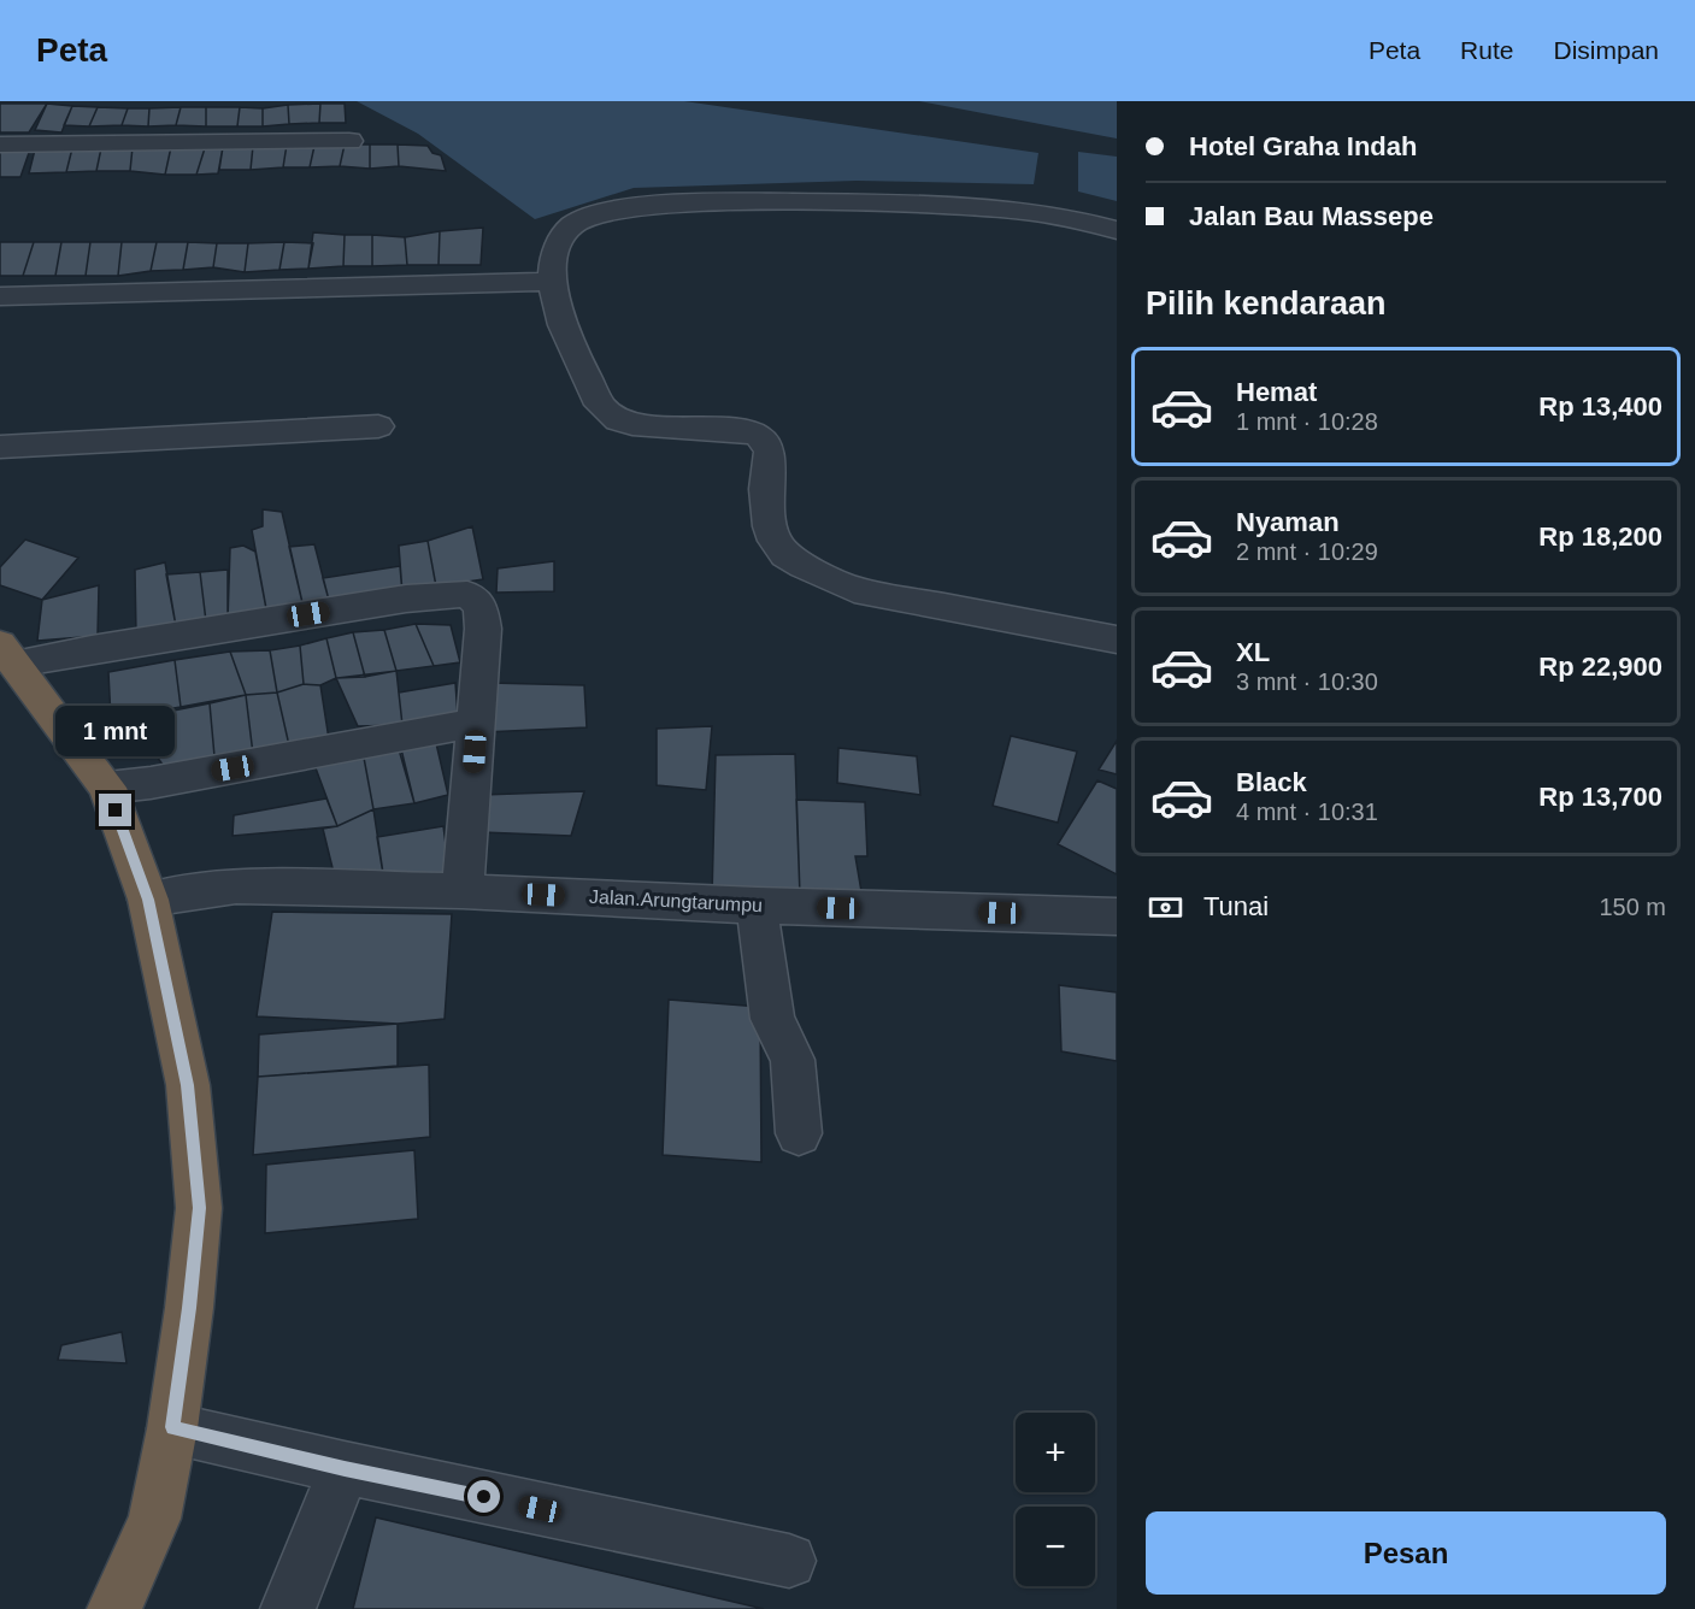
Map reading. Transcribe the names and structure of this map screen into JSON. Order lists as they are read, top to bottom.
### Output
{
  "streets": {
    "street": ["Jalan.Arungtarumpu"]
  },
  "page": {
    "header": "Peta",
    "nav": ["Peta", "Rute", "Disimpan"],
    "banner": ["Hotel Graha Indah", "Jalan Bau Massepe"],
    "heading": "Pilih kendaraan",
    "list": [
      {
        "name": "Hemat",
        "note": "1 mnt · 10:28",
        "value": "Rp 13,400"
      },
      {
        "name": "Nyaman",
        "note": "2 mnt · 10:29",
        "value": "Rp 18,200"
      },
      {
        "name": "XL",
        "note": "3 mnt · 10:30",
        "value": "Rp 22,900"
      },
      {
        "name": "Black",
        "note": "4 mnt · 10:31",
        "value": "Rp 13,700"
      }
    ],
    "bubble": "1 mnt",
    "pay": ["Tunai", "150 m"],
    "map_buttons": ["+", "−"],
    "buttons": "Pesan"
  }
}
